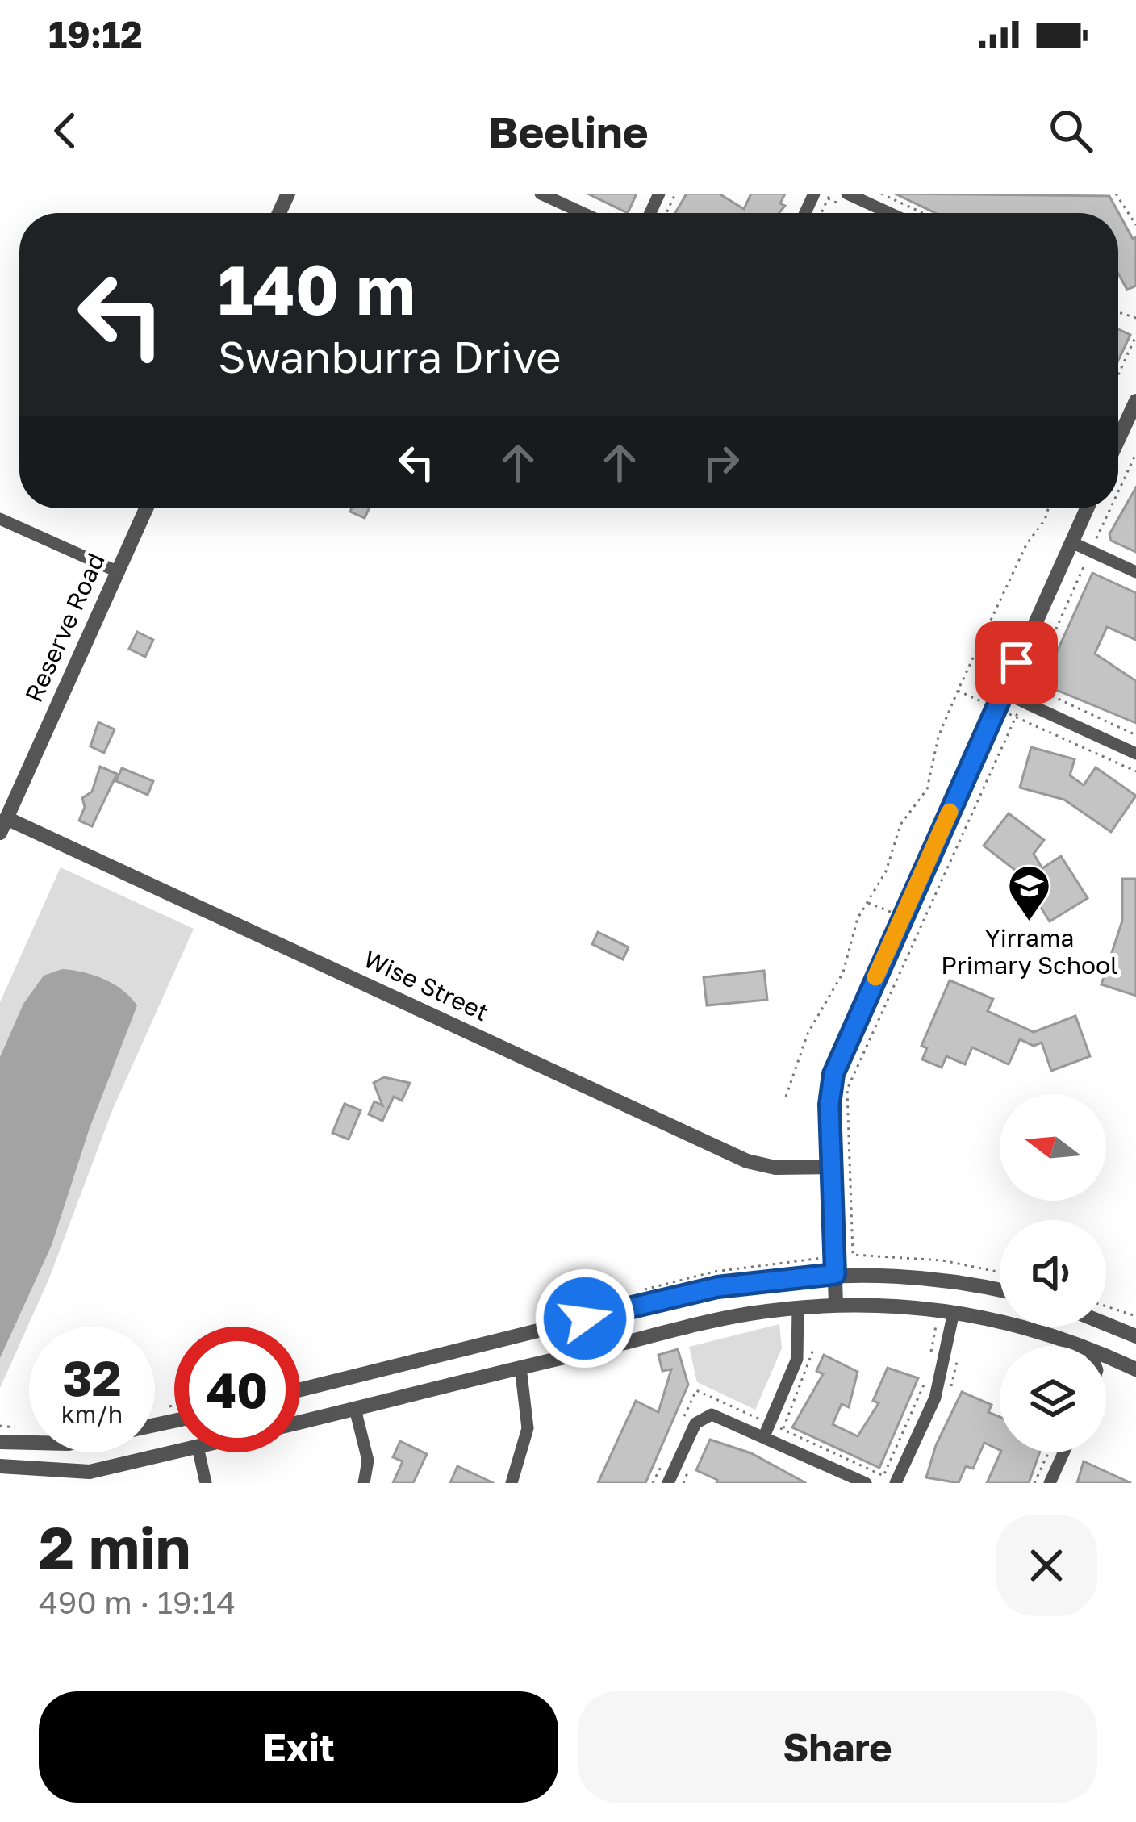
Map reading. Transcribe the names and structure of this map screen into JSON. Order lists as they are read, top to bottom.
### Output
{
  "streets": {
    "street": ["Reserve Road", "Wise Street"]
  },
  "crossings": [
    ["Reserve Road", "Wise Street"]
  ],
  "places": {
    "school or university": ["Yirrama Primary School"]
  },
  "north": "left",
  "page": {
    "status": "19:12",
    "header": "Beeline",
    "turn": ["140 m", "Swanburra Drive"],
    "speed": "32 km/h",
    "limit": "40",
    "heading": ["2 min", "490 m · 19:14"],
    "buttons": ["Exit", "Share"]
  }
}
